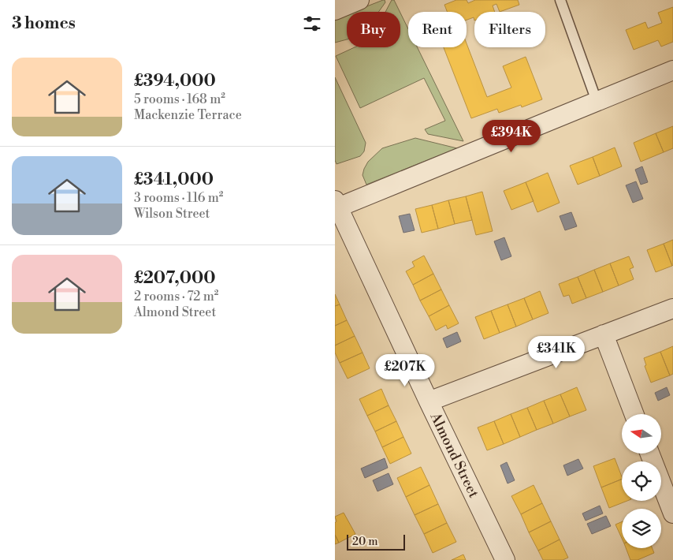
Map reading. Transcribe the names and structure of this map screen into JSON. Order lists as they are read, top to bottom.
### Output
{
  "streets": {
    "street": ["Almond Street"]
  },
  "scale_bar": "20 m",
  "north": "left",
  "page": {
    "heading": "3 homes",
    "chip": ["Buy", "Rent", "Filters"],
    "list": [
      {
        "name": "£394,000",
        "note": "5 rooms · 168 m² · Mackenzie Terrace"
      },
      {
        "name": "£341,000",
        "note": "3 rooms · 116 m² · Wilson Street"
      },
      {
        "name": "£207,000",
        "note": "2 rooms · 72 m² · Almond Street"
      }
    ],
    "price": ["£394K", "£341K", "£207K"],
    "scale": "20 m"
  }
}
